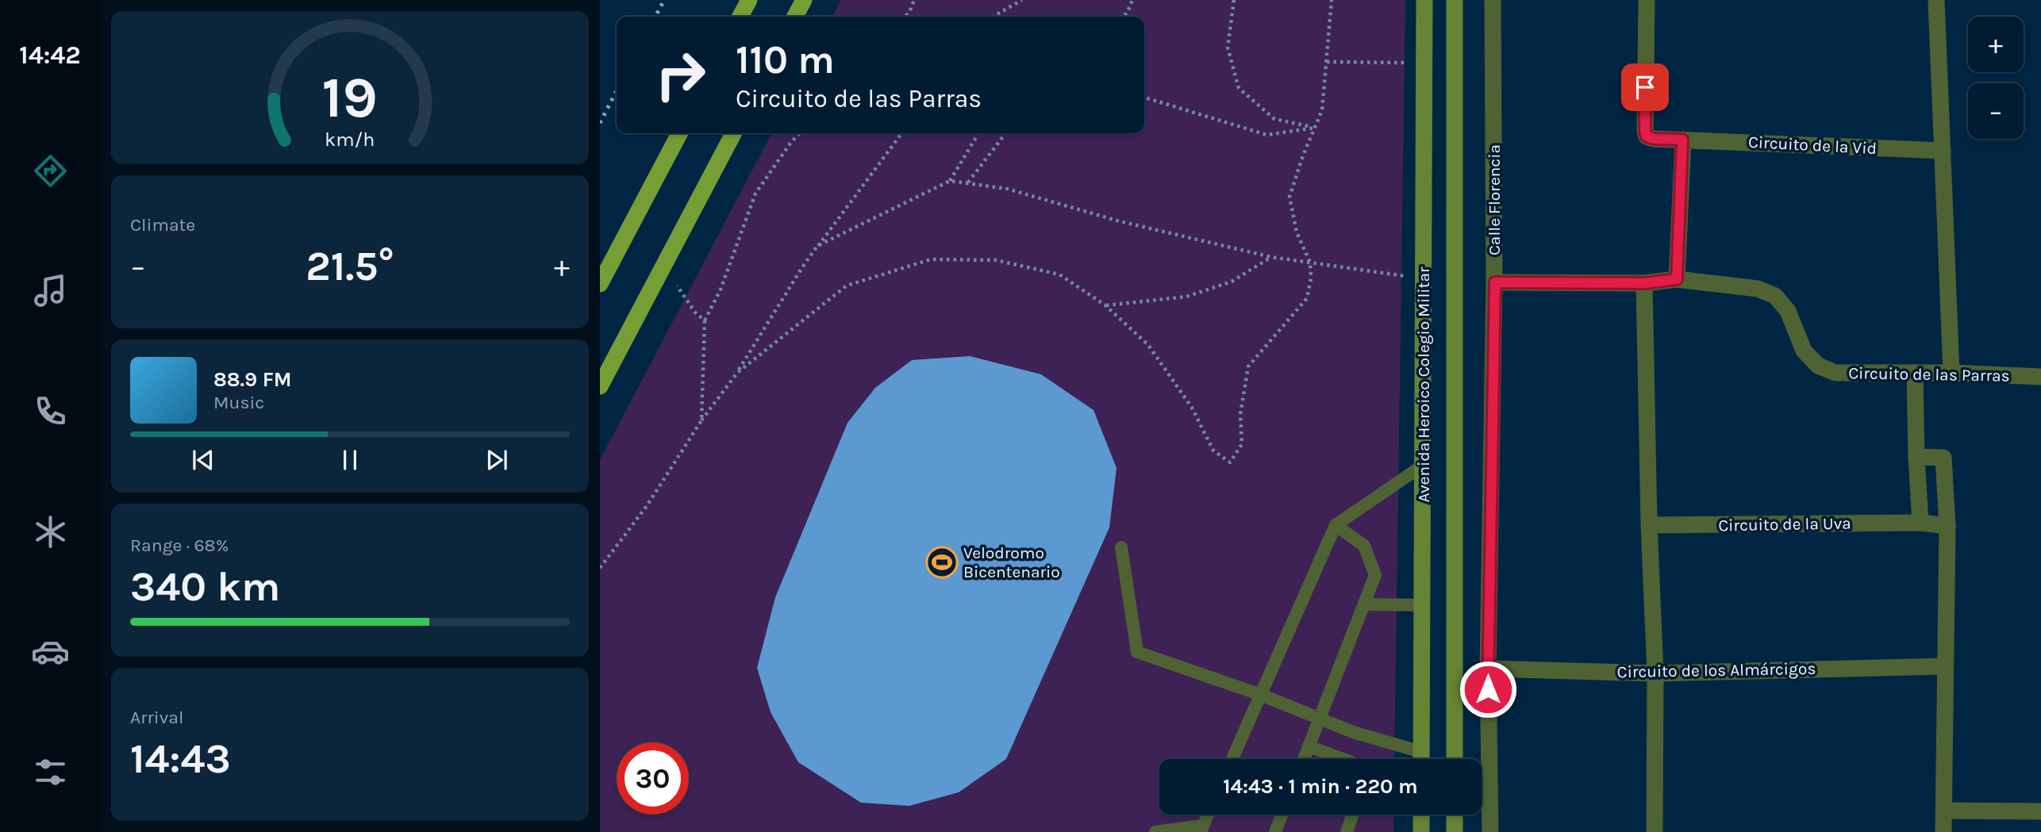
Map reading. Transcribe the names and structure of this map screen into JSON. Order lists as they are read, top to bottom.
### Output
{
  "streets": {
    "street": [
      "Circuito de la Vid",
      "Calle Florencia",
      "Circuito de las Parras",
      "Avenida Heroico Colegio Militar",
      "Circuito de la Uva",
      "Circuito de los Almárcigos"
    ]
  },
  "crossings": [
    ["Calle Florencia", "Circuito de las Parras"],
    ["Calle Florencia", "Circuito de los Almárcigos"]
  ],
  "places": {
    "sports": ["Velodromo Bicentenario"]
  },
  "page": {
    "tabs": "14:42",
    "map_buttons": ["+", "−"],
    "turn": ["110 m", "Circuito de las Parras"],
    "tile": [
      "Climate",
      ["Range · 68%", "340 km"],
      ["Arrival", "14:43"]
    ],
    "heat": ["−", "21.5°", "+"],
    "song": ["88.9 FM", "Music"],
    "limit": "30",
    "trip": "14:43 · 1 min · 220 m",
    "gauge": ["19", "km/h"]
  }
}
